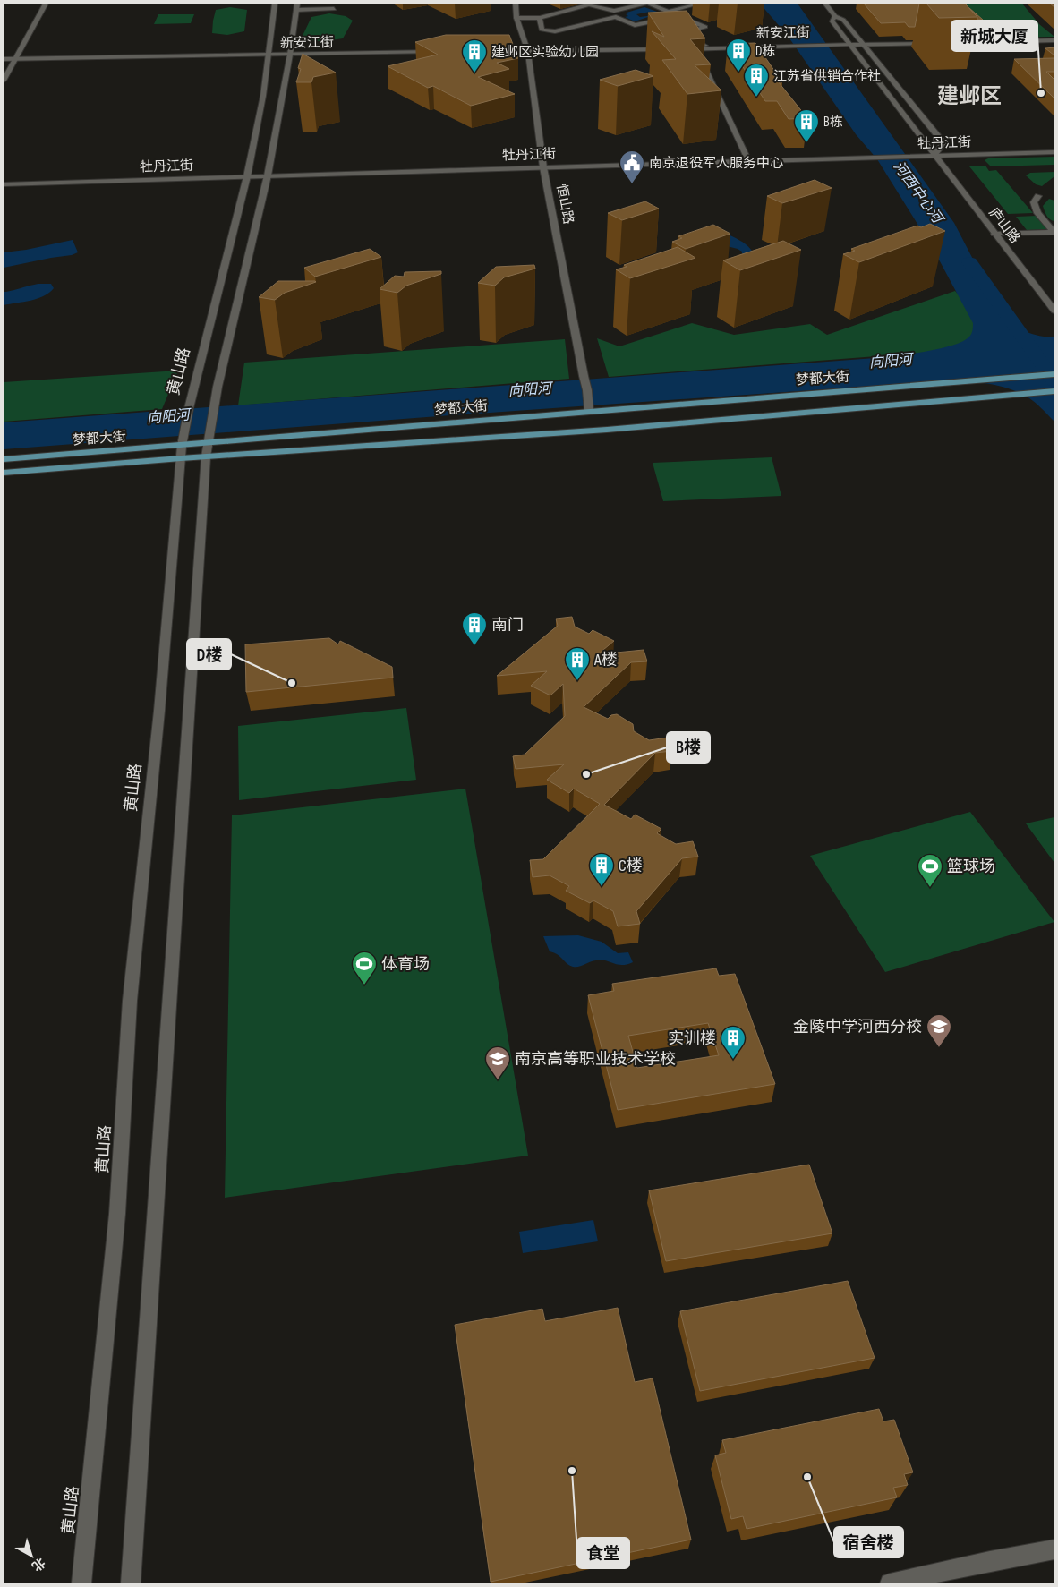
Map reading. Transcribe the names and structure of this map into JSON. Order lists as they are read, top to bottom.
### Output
{
  "streets": {
    "main road": [
      "新安江街",
      "牡丹江街",
      "恒山路",
      "庐山路",
      "黄山路",
      "梦都大街"
    ]
  },
  "crossings": [
    ["新安江街", "庐山路"],
    ["新安江街", "黄山路"],
    ["牡丹江街", "恒山路"],
    ["牡丹江街", "庐山路"],
    ["牡丹江街", "黄山路"],
    ["恒山路", "梦都大街"],
    ["黄山路", "梦都大街"]
  ],
  "districts": ["建邺区"],
  "water": ["河西中心河", "向阳河"],
  "places": {
    "building": [
      "D栋",
      "建邺区实验幼儿园",
      "江苏省供销合作社",
      "B栋",
      "南门",
      "A楼",
      "C楼",
      "实训楼"
    ],
    "other": [
      "新城大厦",
      "D楼",
      "B楼",
      "食堂",
      "宿舍楼"
    ],
    "public building": ["南京退役军人服务中心"],
    "sports": ["篮球场", "体育场"],
    "school or university": ["金陵中学河西分校", "南京高等职业技术学校"]
  },
  "north": "bottom right"
}
